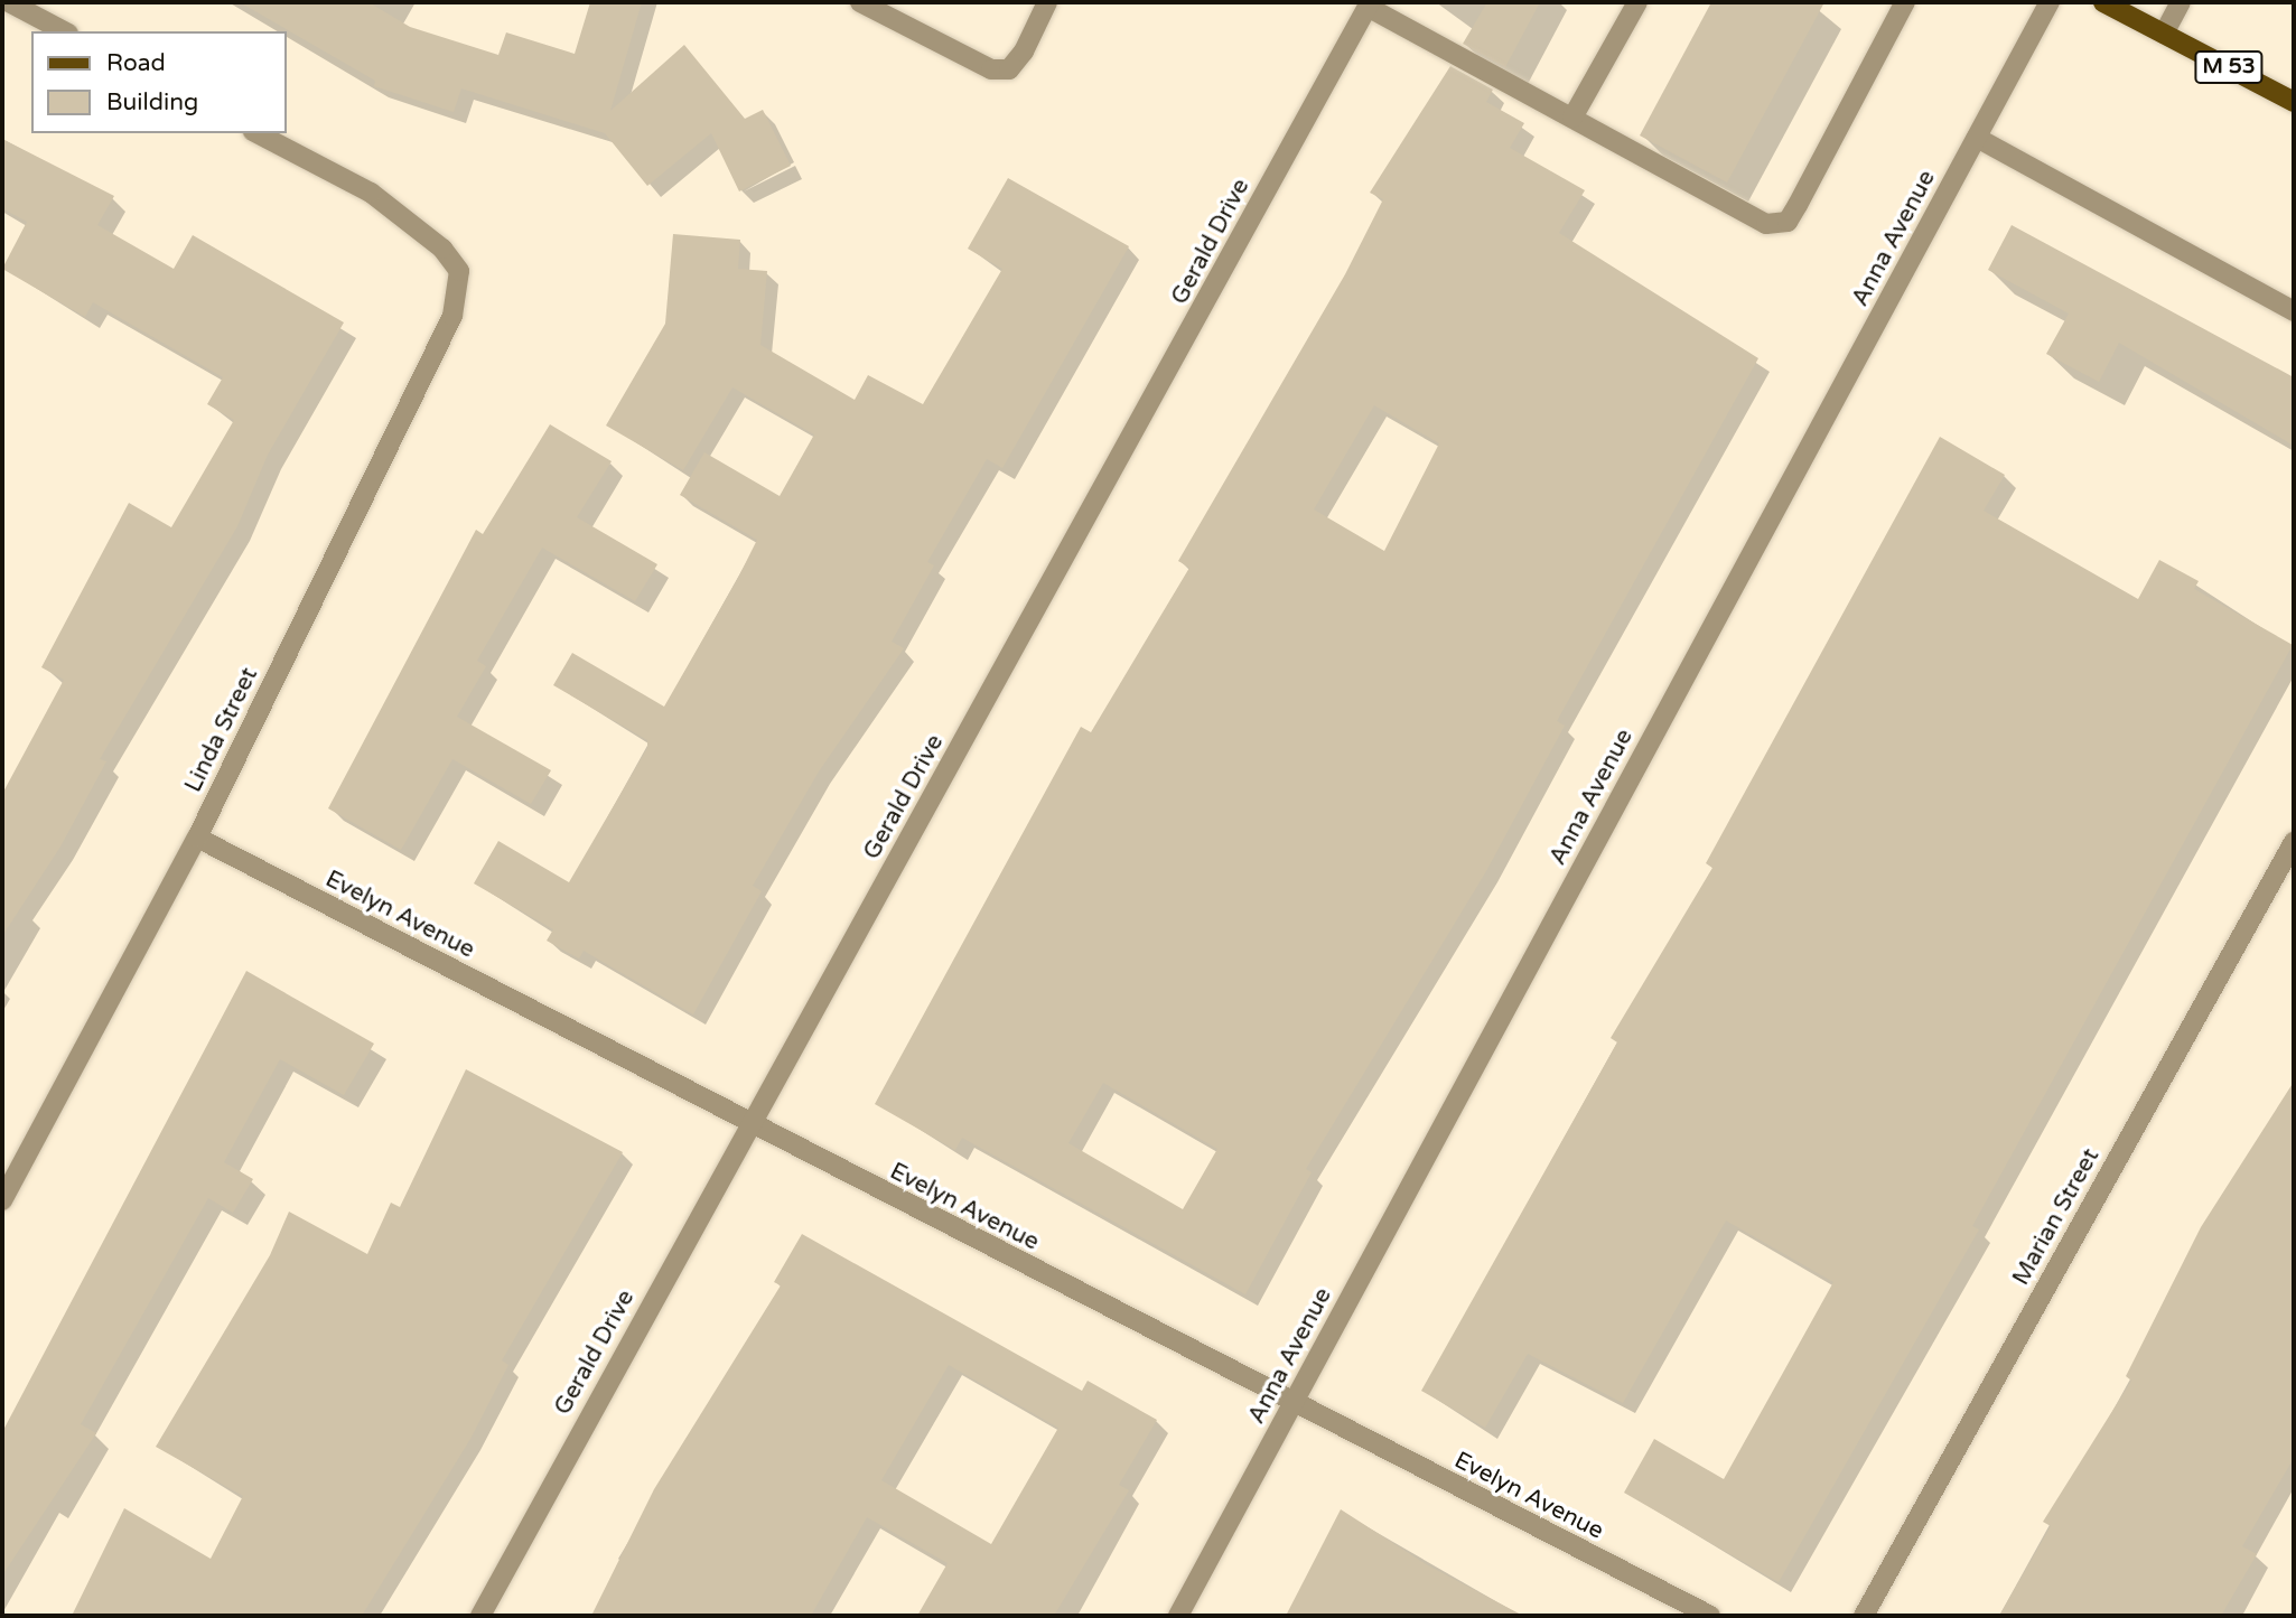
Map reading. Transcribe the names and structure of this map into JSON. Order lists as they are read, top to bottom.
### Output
{
  "streets": {
    "main road": ["M 53"],
    "street": [
      "Anna Avenue",
      "Gerald Drive",
      "Linda Street",
      "Evelyn Avenue",
      "Marian Street"
    ]
  },
  "crossings": [
    ["Anna Avenue", "Evelyn Avenue"],
    ["Gerald Drive", "Evelyn Avenue"],
    ["Linda Street", "Evelyn Avenue"]
  ],
  "legend": ["Road", "Building"]
}
